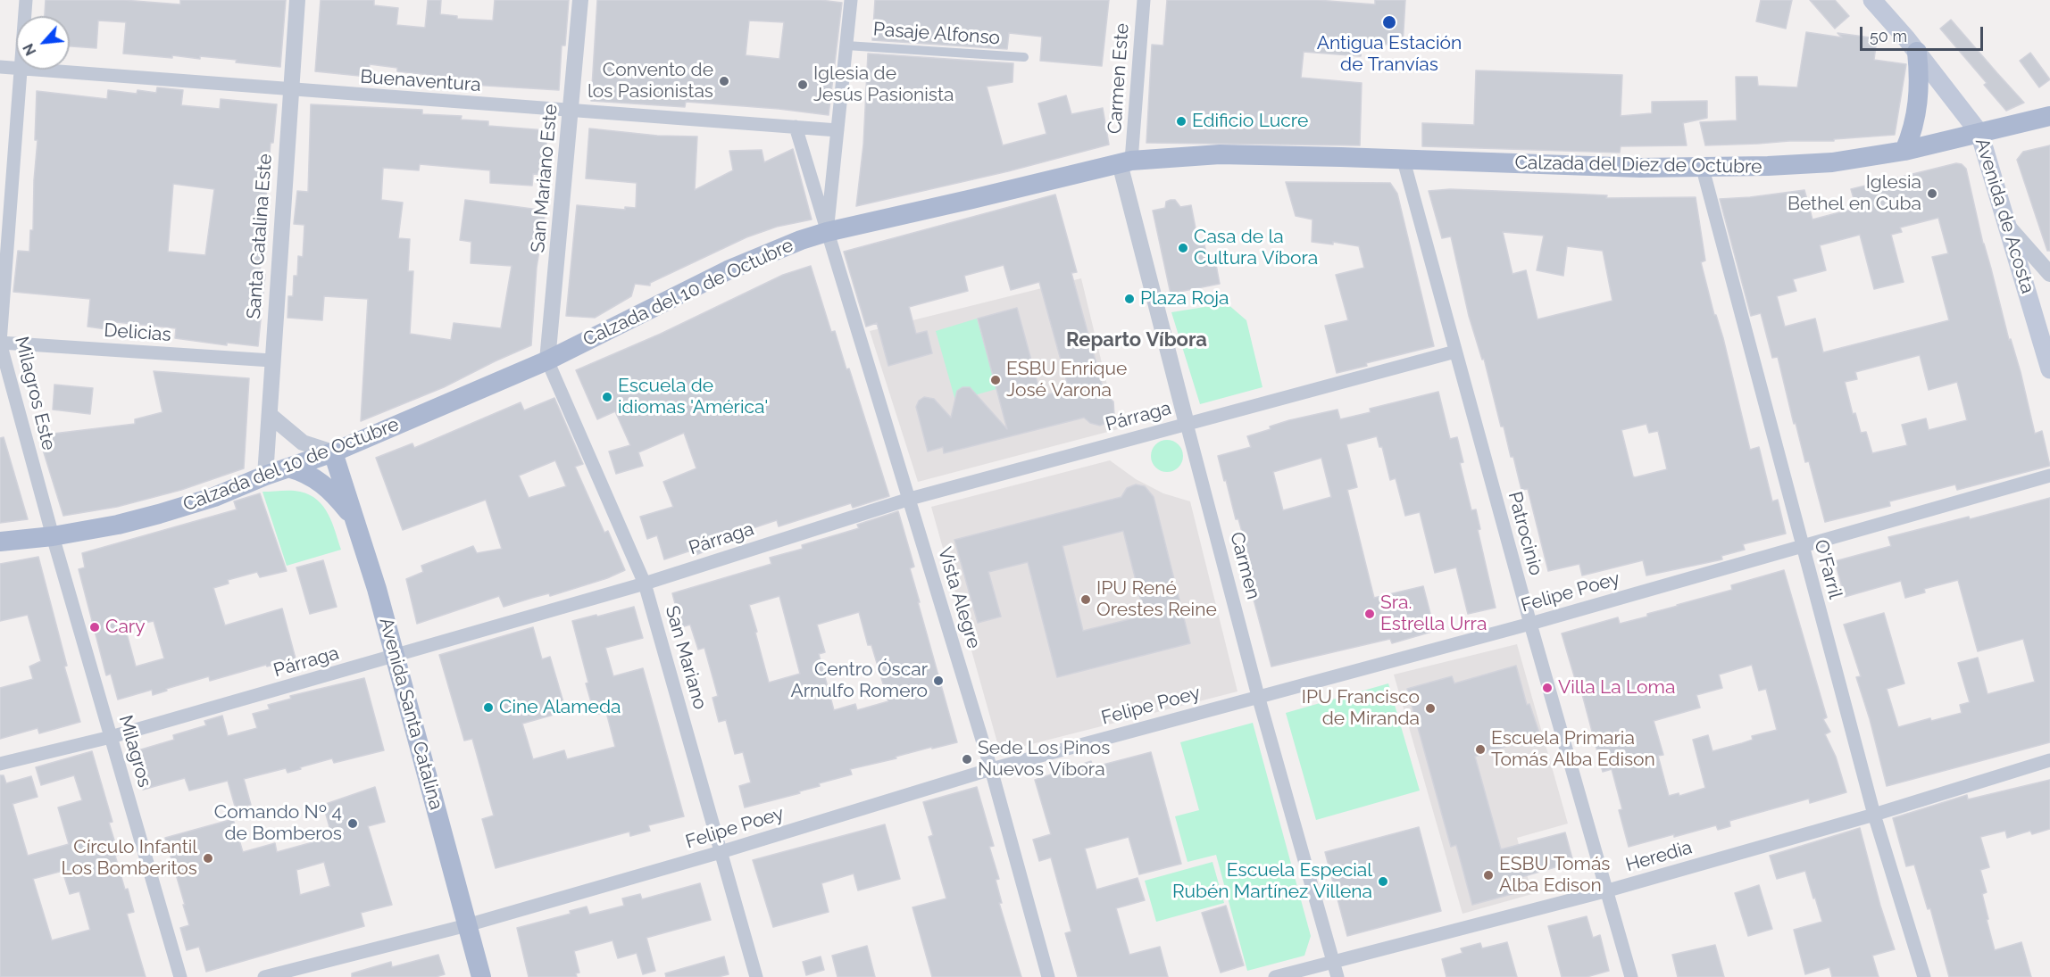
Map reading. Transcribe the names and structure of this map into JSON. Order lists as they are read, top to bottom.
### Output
{
  "streets": {
    "main road": [
      "Calzada del Diez de Octubre",
      "Avenida de Acosta",
      "Calzada del 10 de Octubre",
      "Avenida Santa Catalina"
    ],
    "street": [
      "Pasaje Alfonso",
      "Carmen Este",
      "Buenaventura",
      "San Mariano Este",
      "Santa Catalina Este",
      "Delicias",
      "Milagros Este",
      "Párraga",
      "Patrocinio",
      "Carmen",
      "O'Farril",
      "Felipe Poey",
      "Vista Alegre",
      "San Mariano",
      "Milagros",
      "Heredia"
    ]
  },
  "crossings": [
    ["Carmen Este", "Calzada del 10 de Octubre"],
    ["Carmen Este", "Carmen"],
    ["Buenaventura", "San Mariano Este"],
    ["Buenaventura", "Santa Catalina Este"],
    ["Buenaventura", "Milagros Este"],
    ["Buenaventura", "Vista Alegre"],
    ["Calzada del Diez de Octubre", "Calzada del 10 de Octubre"],
    ["Calzada del Diez de Octubre", "Patrocinio"],
    ["Calzada del Diez de Octubre", "O'Farril"],
    ["San Mariano Este", "Calzada del 10 de Octubre"],
    ["San Mariano Este", "San Mariano"],
    ["Santa Catalina Este", "Calzada del 10 de Octubre"],
    ["Santa Catalina Este", "Delicias"],
    ["Calzada del 10 de Octubre", "Milagros Este"],
    ["Calzada del 10 de Octubre", "Patrocinio"],
    ["Calzada del 10 de Octubre", "Carmen"],
    ["Calzada del 10 de Octubre", "Vista Alegre"],
    ["Calzada del 10 de Octubre", "San Mariano"],
    ["Calzada del 10 de Octubre", "Avenida Santa Catalina"],
    ["Calzada del 10 de Octubre", "Milagros"],
    ["Delicias", "Milagros Este"],
    ["Milagros Este", "Milagros"],
    ["Párraga", "Patrocinio"],
    ["Párraga", "Carmen"],
    ["Párraga", "Vista Alegre"],
    ["Párraga", "San Mariano"],
    ["Párraga", "Avenida Santa Catalina"],
    ["Párraga", "Milagros"],
    ["Patrocinio", "Felipe Poey"],
    ["Patrocinio", "Heredia"],
    ["Carmen", "Felipe Poey"],
    ["Carmen", "Heredia"],
    ["O'Farril", "Felipe Poey"],
    ["O'Farril", "Heredia"],
    ["Felipe Poey", "Vista Alegre"],
    ["Felipe Poey", "San Mariano"],
    ["Felipe Poey", "Avenida Santa Catalina"]
  ],
  "districts": ["Reparto Víbora"],
  "places": [
    "Antigua Estación de Tranvías",
    "Convento de los Pasionistas",
    "Iglesia de Jesús Pasionista",
    "Edificio Lucre",
    "Iglesia Bethel en Cuba",
    "Casa de la Cultura Víbora",
    "Plaza Roja",
    "ESBU Enrique José Varona",
    "Escuela de idiomas 'América'",
    "IPU René Orestes Reine",
    "Sra. Estrella Urra",
    "Cary",
    "Centro Óscar Arnulfo Romero",
    "Villa La Loma",
    "Cine Alameda",
    "IPU Francisco de Miranda",
    "Escuela Primaria Tomás Alba Edison",
    "Sede Los Pinos Nuevos Víbora",
    "Comando Nº 4 de Bomberos",
    "Círculo Infantil Los Bomberitos",
    "ESBU Tomás Alba Edison",
    "Escuela Especial Rubén Martínez Villena"
  ],
  "scale_bar": "50 m",
  "north": "bottom left"
}
